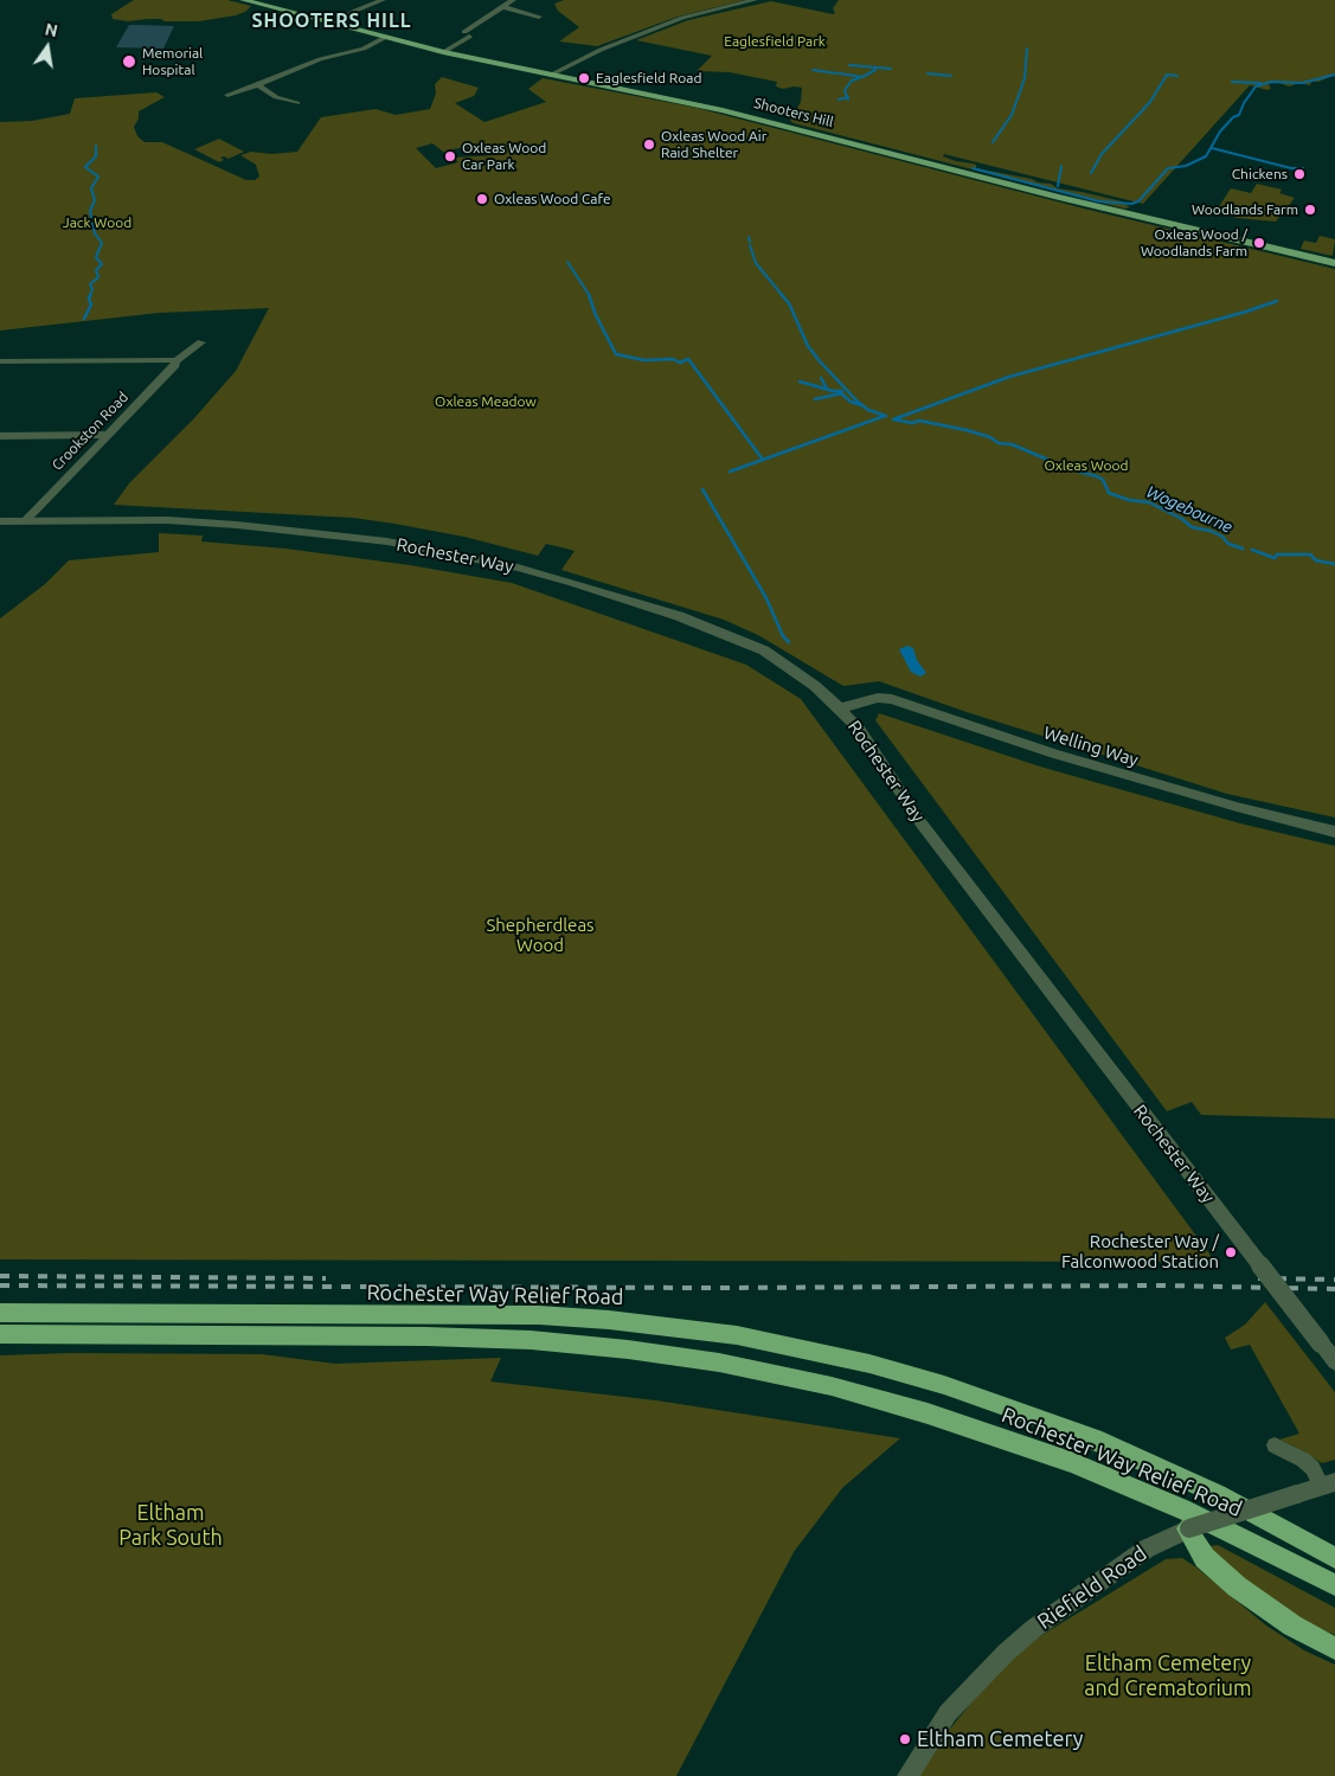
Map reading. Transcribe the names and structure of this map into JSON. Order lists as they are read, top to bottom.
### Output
{
  "streets": {
    "highway": ["Rochester Way Relief Road"],
    "main road": ["Shooters Hill"],
    "street": [
      "Crookston Road",
      "Rochester Way",
      "Welling Way",
      "Riefield Road"
    ]
  },
  "crossings": [
    ["Crookston Road", "Rochester Way"],
    ["Rochester Way", "Welling Way"]
  ],
  "districts": ["SHOOTERS HILL"],
  "water": ["Wogebourne"],
  "parks": [
    "Eaglesfield Park",
    "Jack Wood",
    "Oxleas Meadow",
    "Oxleas Wood",
    "Shepherdleas Wood",
    "Eltham Park South",
    "Eltham Cemetery and Crematorium"
  ],
  "places": [
    "Memorial Hospital",
    "Eaglesfield Road",
    "Oxleas Wood Air Raid Shelter",
    "Oxleas Wood Car Park",
    "Chickens",
    "Oxleas Wood Cafe",
    "Woodlands Farm",
    "Oxleas Wood / Woodlands Farm",
    "Rochester Way / Falconwood Station",
    "Eltham Cemetery"
  ],
  "north": "top"
}
